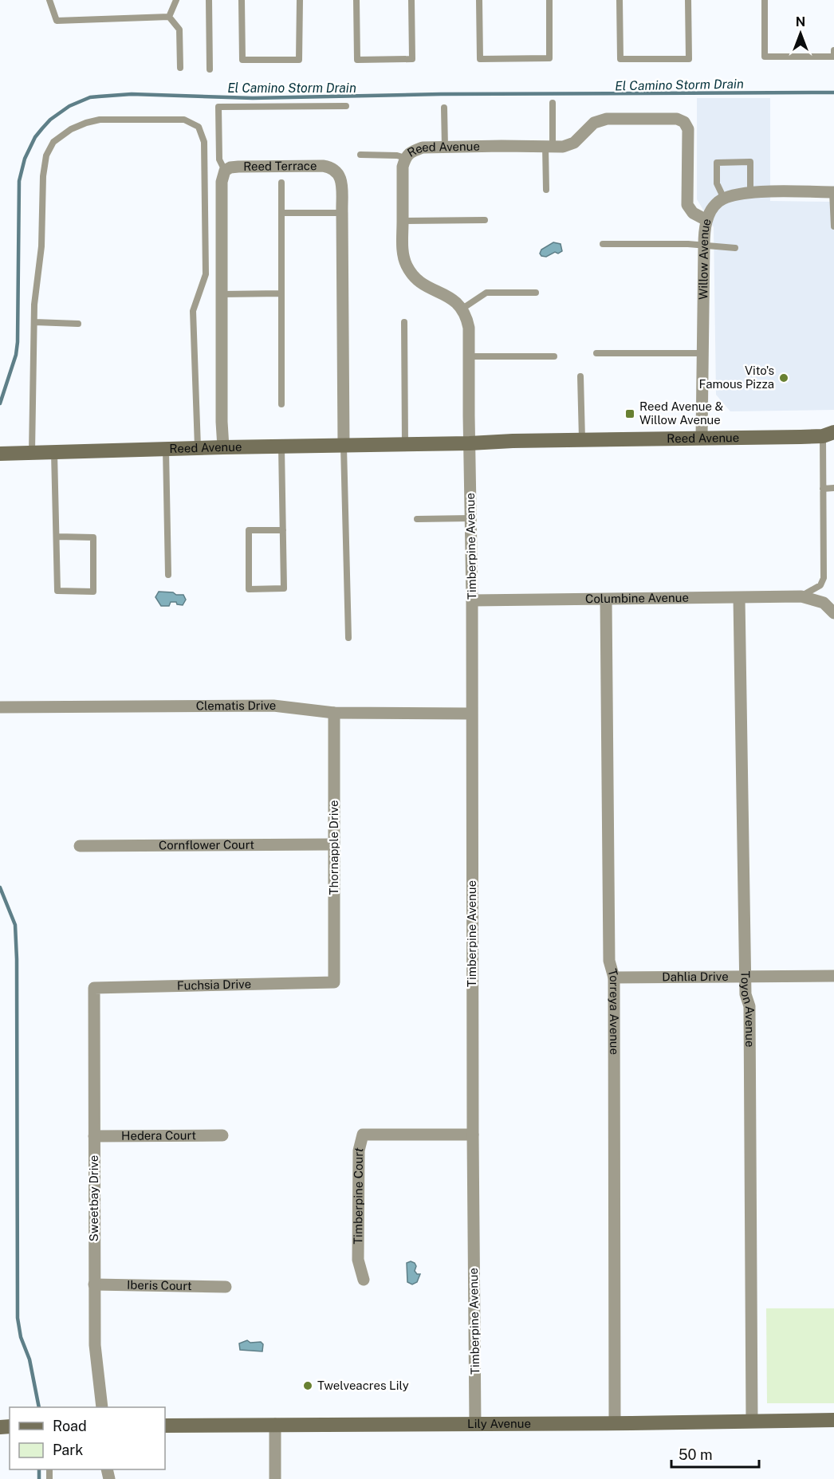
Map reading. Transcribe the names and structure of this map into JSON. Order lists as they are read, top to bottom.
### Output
{
  "streets": {
    "main road": ["Reed Avenue", "Lily Avenue"],
    "street": [
      "Reed Terrace",
      "Willow Avenue",
      "Timberpine Avenue",
      "Columbine Avenue",
      "Clematis Drive",
      "Cornflower Court",
      "Thornapple Drive",
      "Dahlia Drive",
      "Fuchsia Drive",
      "Toyon Avenue",
      "Torreya Avenue",
      "Hedera Court",
      "Timberpine Court",
      "Sweetbay Drive",
      "Iberis Court"
    ]
  },
  "crossings": [
    ["Reed Avenue", "Reed Terrace"],
    ["Reed Avenue", "Willow Avenue"],
    ["Reed Avenue", "Timberpine Avenue"],
    ["Timberpine Avenue", "Columbine Avenue"],
    ["Timberpine Avenue", "Clematis Drive"],
    ["Timberpine Avenue", "Timberpine Court"],
    ["Timberpine Avenue", "Lily Avenue"],
    ["Columbine Avenue", "Toyon Avenue"],
    ["Columbine Avenue", "Torreya Avenue"],
    ["Clematis Drive", "Thornapple Drive"],
    ["Cornflower Court", "Thornapple Drive"],
    ["Thornapple Drive", "Fuchsia Drive"],
    ["Dahlia Drive", "Toyon Avenue"],
    ["Dahlia Drive", "Torreya Avenue"],
    ["Fuchsia Drive", "Sweetbay Drive"],
    ["Toyon Avenue", "Lily Avenue"],
    ["Torreya Avenue", "Lily Avenue"],
    ["Hedera Court", "Sweetbay Drive"],
    ["Sweetbay Drive", "Iberis Court"]
  ],
  "water": ["El Camino Storm Drain"],
  "places": {
    "other": ["Vito's Famous Pizza", "Twelveacres Lily"],
    "transit": ["Reed Avenue & Willow Avenue"]
  },
  "legend": ["Road", "Park"],
  "scale_bar": "50 m",
  "north": "top"
}
